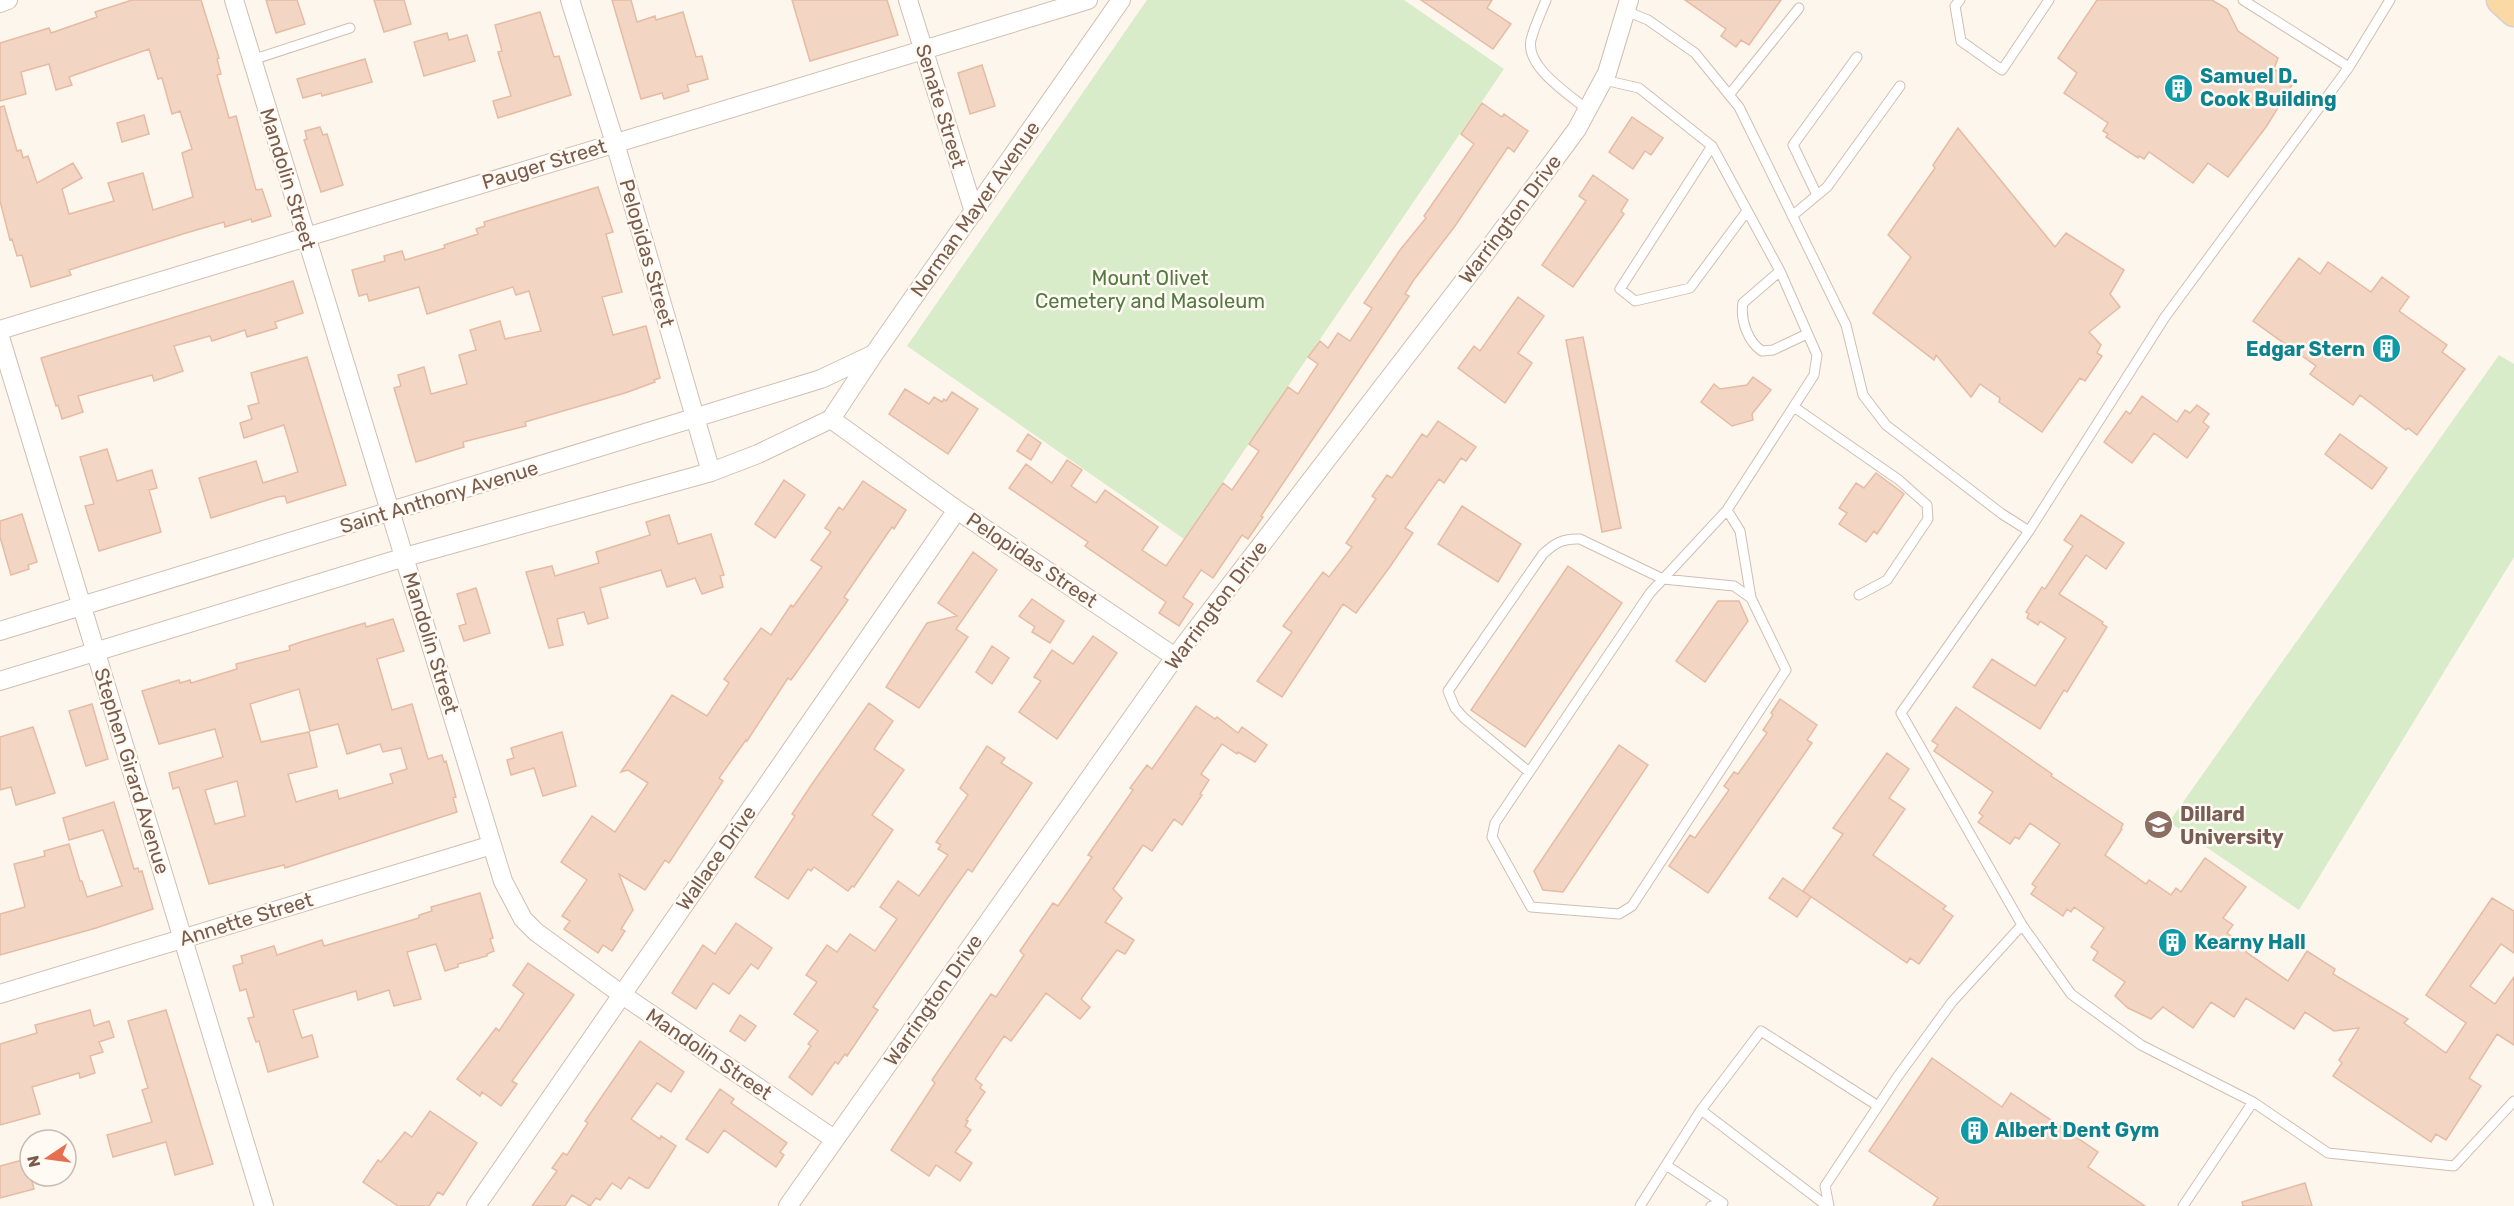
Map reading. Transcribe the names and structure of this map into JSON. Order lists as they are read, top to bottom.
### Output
{
  "streets": {
    "street": [
      "Senate Street",
      "Pauger Street",
      "Mandolin Street",
      "Norman Mayer Avenue",
      "Warrington Drive",
      "Pelopidas Street",
      "Saint Anthony Avenue",
      "Stephen Girard Avenue",
      "Wallace Drive",
      "Annette Street"
    ]
  },
  "crossings": [
    ["Senate Street", "Pauger Street"],
    ["Senate Street", "Norman Mayer Avenue"],
    ["Pauger Street", "Mandolin Street"],
    ["Pauger Street", "Pelopidas Street"],
    ["Mandolin Street", "Warrington Drive"],
    ["Mandolin Street", "Saint Anthony Avenue"],
    ["Mandolin Street", "Wallace Drive"],
    ["Mandolin Street", "Annette Street"],
    ["Norman Mayer Avenue", "Pelopidas Street"],
    ["Norman Mayer Avenue", "Saint Anthony Avenue"],
    ["Warrington Drive", "Pelopidas Street"],
    ["Pelopidas Street", "Saint Anthony Avenue"],
    ["Pelopidas Street", "Wallace Drive"],
    ["Saint Anthony Avenue", "Stephen Girard Avenue"],
    ["Stephen Girard Avenue", "Annette Street"]
  ],
  "parks": ["Mount Olivet Cemetery and Masoleum"],
  "places": {
    "building": [
      "Samuel D. Cook Building",
      "Edgar Stern",
      "Kearny Hall",
      "Albert Dent Gym"
    ],
    "school or university": ["Dillard University"]
  },
  "north": "left"
}
